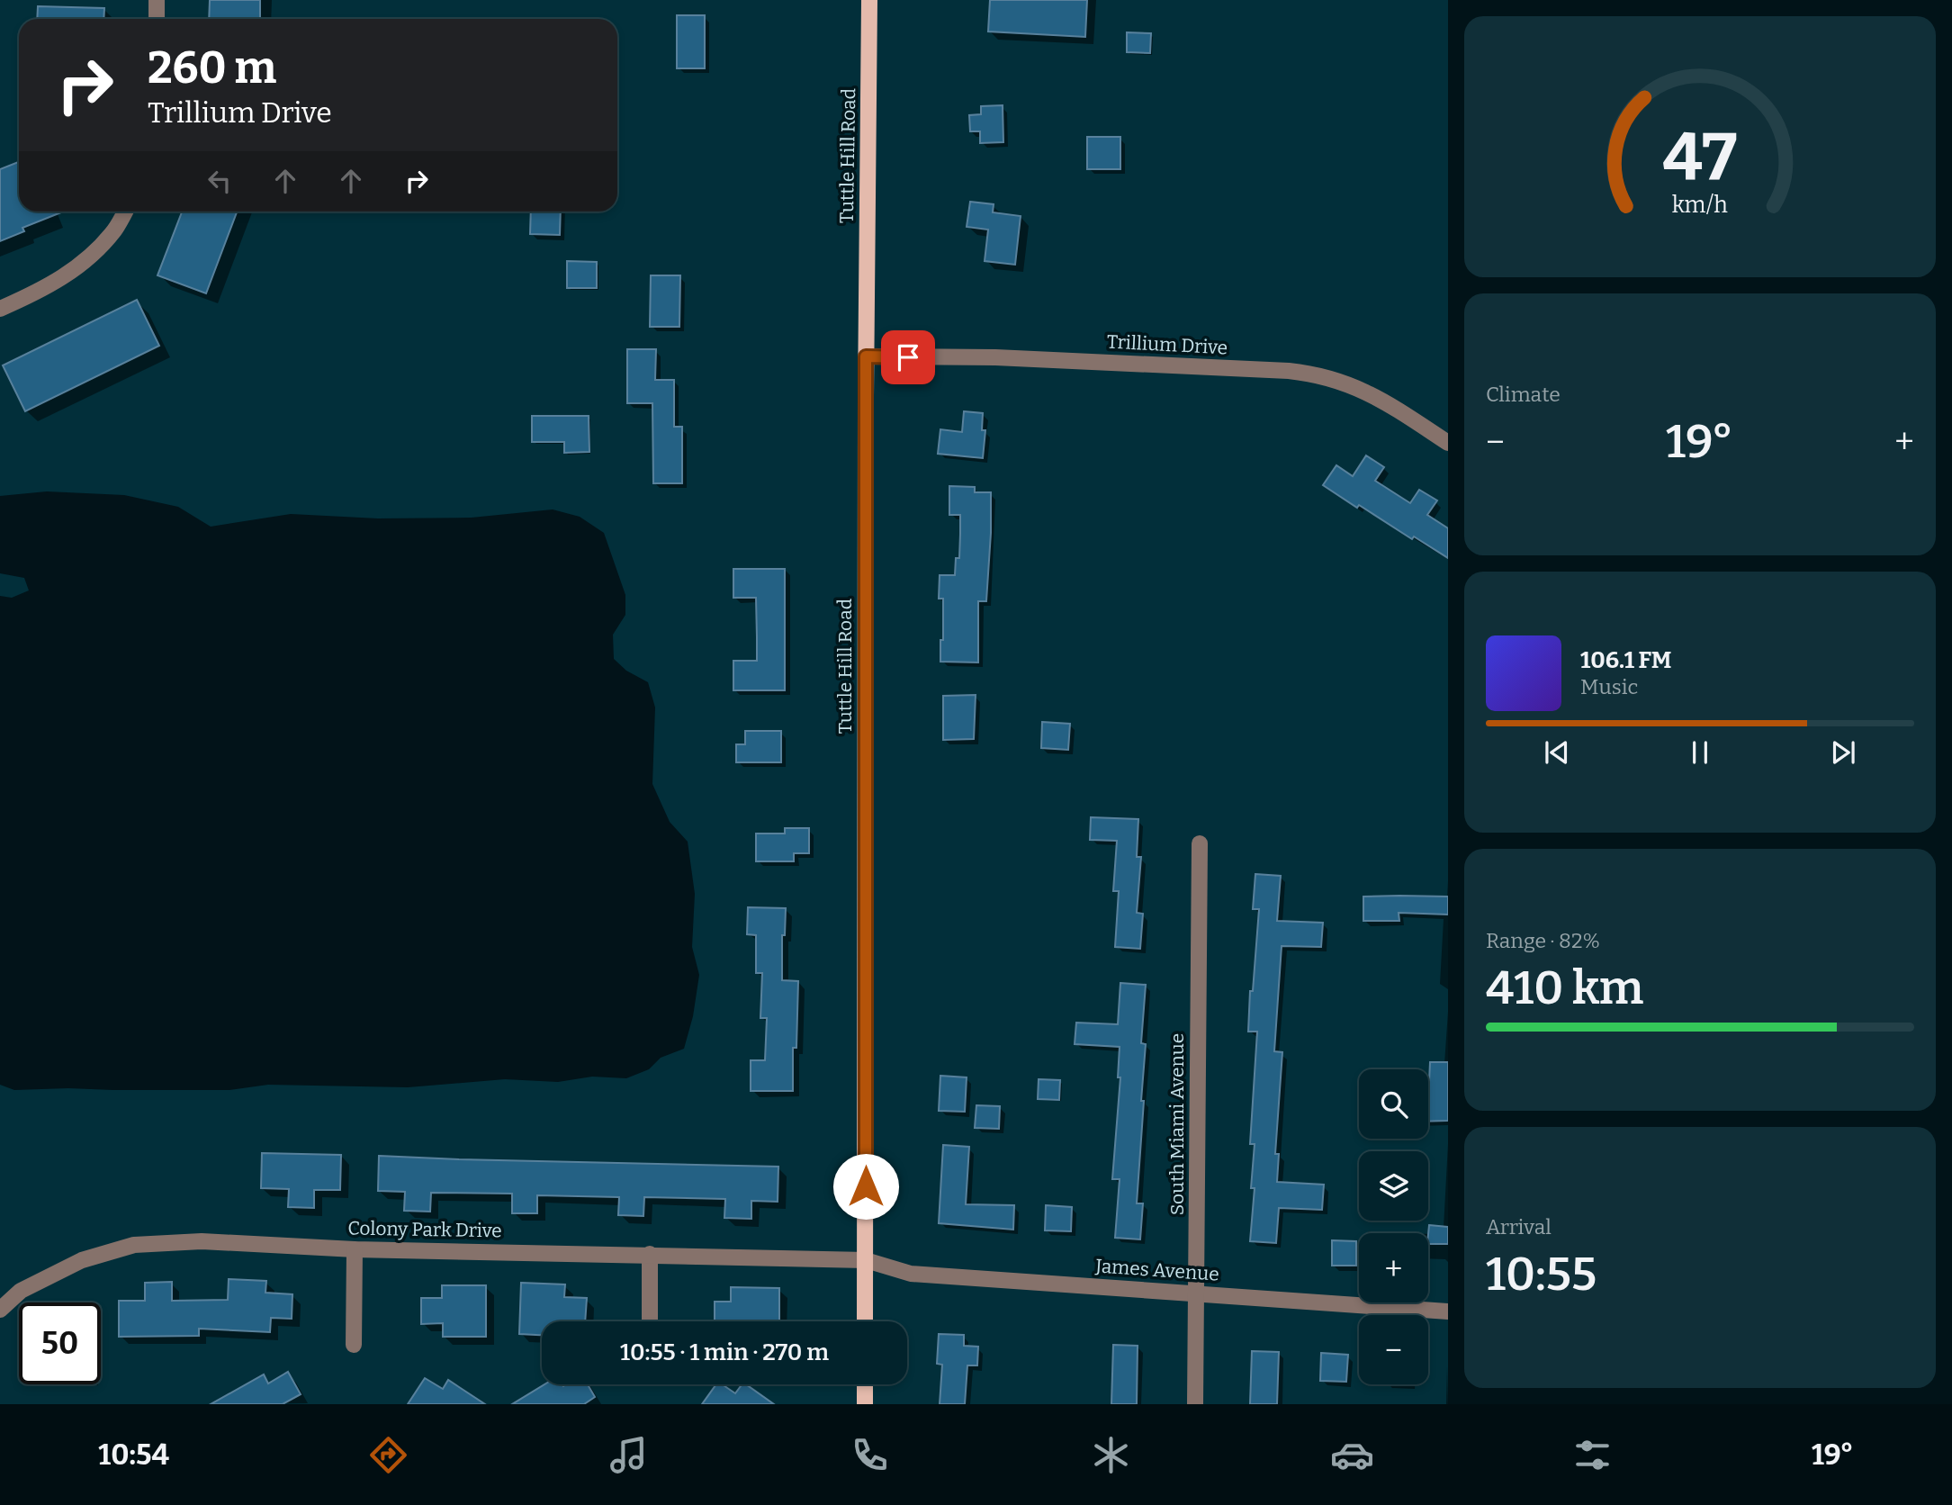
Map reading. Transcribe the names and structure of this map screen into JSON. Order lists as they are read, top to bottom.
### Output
{
  "streets": {
    "main road": ["Tuttle Hill Road"],
    "street": [
      "Trillium Drive",
      "South Miami Avenue",
      "Colony Park Drive",
      "James Avenue"
    ]
  },
  "crossings": [
    ["Tuttle Hill Road", "Trillium Drive"],
    ["Tuttle Hill Road", "Colony Park Drive"],
    ["Tuttle Hill Road", "James Avenue"],
    ["South Miami Avenue", "James Avenue"],
    ["Colony Park Drive", "James Avenue"]
  ],
  "page": {
    "turn": ["260 m", "Trillium Drive"],
    "tile": [
      "Climate",
      ["Range · 82%", "410 km"],
      ["Arrival", "10:55"]
    ],
    "heat": ["−", "19°", "+"],
    "song": ["106.1 FM", "Music"],
    "map_buttons": ["+", "−"],
    "limit": "50",
    "trip": "10:55 · 1 min · 270 m",
    "tabs": ["10:54", "19°"],
    "gauge": ["47", "km/h"]
  }
}
